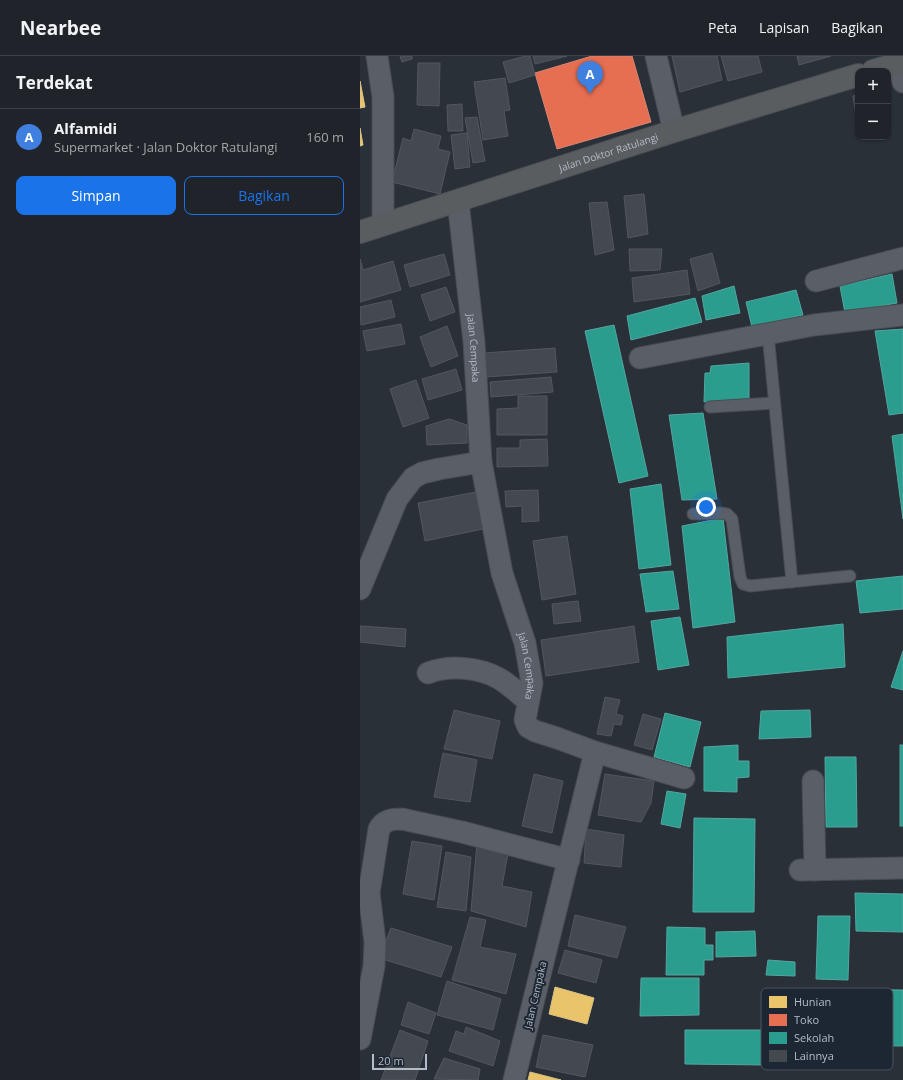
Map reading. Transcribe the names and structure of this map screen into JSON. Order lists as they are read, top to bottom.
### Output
{
  "streets": {
    "highway": ["Jalan Doktor Ratulangi"],
    "street": ["Jalan Cempaka"]
  },
  "crossings": [
    ["Jalan Doktor Ratulangi", "Jalan Cempaka"]
  ],
  "legend": [
    "Hunian",
    "Toko",
    "Sekolah",
    "Lainnya"
  ],
  "scale_bar": "20 m",
  "page": {
    "header": "Nearbee",
    "nav": ["Peta", "Lapisan", "Bagikan"],
    "heading": "Terdekat",
    "pins": "A",
    "map_buttons": ["+", "−"],
    "list": [
      {
        "mark": "A",
        "name": "Alfamidi",
        "note": "Supermarket · Jalan Doktor Ratulangi",
        "value": "160 m"
      }
    ],
    "buttons": ["Simpan", "Bagikan"],
    "scale": "20 m"
  }
}
